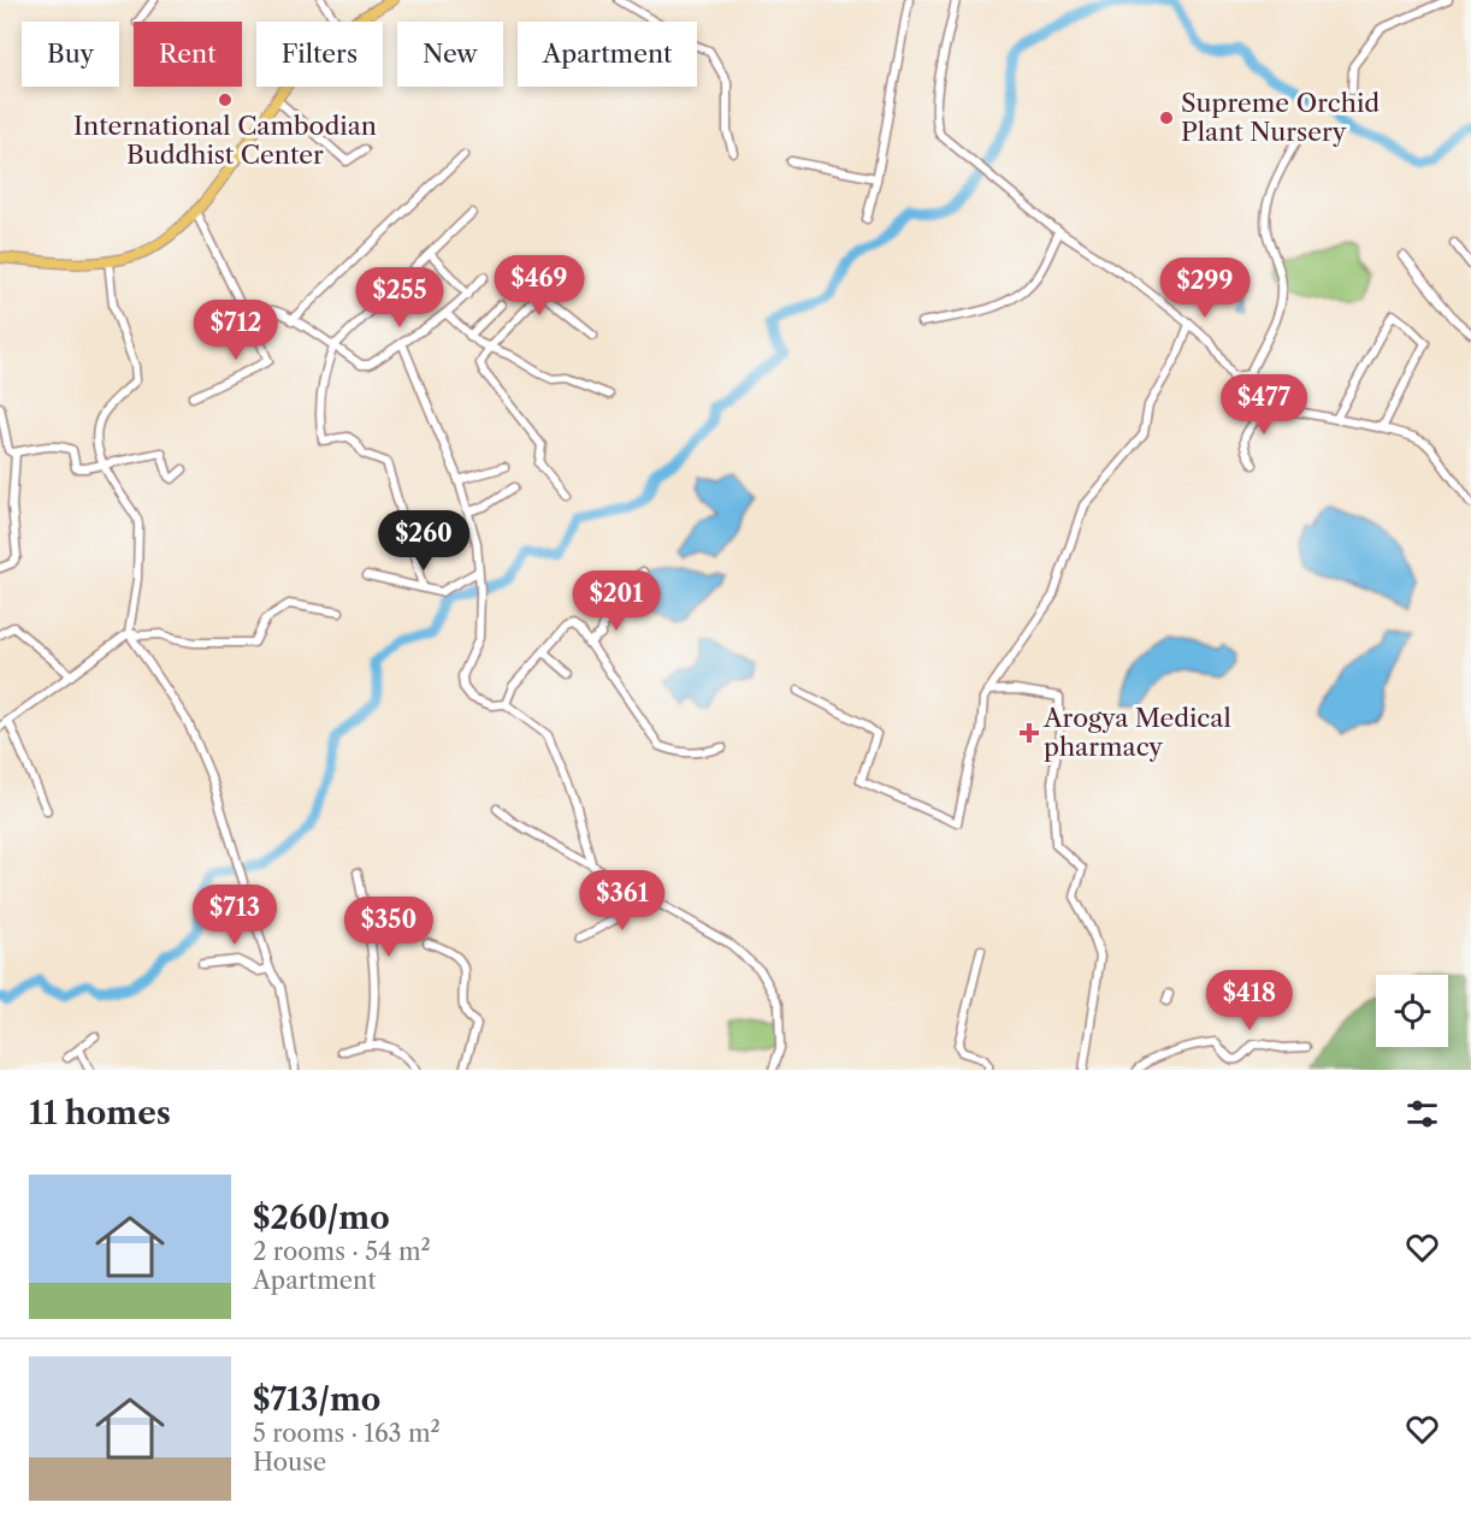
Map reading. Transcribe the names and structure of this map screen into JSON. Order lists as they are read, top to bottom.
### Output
{
  "places": {
    "other": ["International Cambodian Buddhist Center", "Supreme Orchid Plant Nursery"],
    "health": ["Arogya Medical pharmacy"]
  },
  "page": {
    "chip": [
      "Buy",
      "Rent",
      "Filters",
      "New",
      "Apartment"
    ],
    "price": [
      "$469",
      "$299",
      "$255",
      "$712",
      "$477",
      "$260",
      "$201",
      "$361",
      "$713",
      "$350",
      "$418"
    ],
    "heading": "11 homes",
    "list": [
      {
        "name": "$260/mo",
        "note": "2 rooms · 54 m² · Apartment"
      },
      {
        "name": "$713/mo",
        "note": "5 rooms · 163 m² · House"
      }
    ]
  }
}
